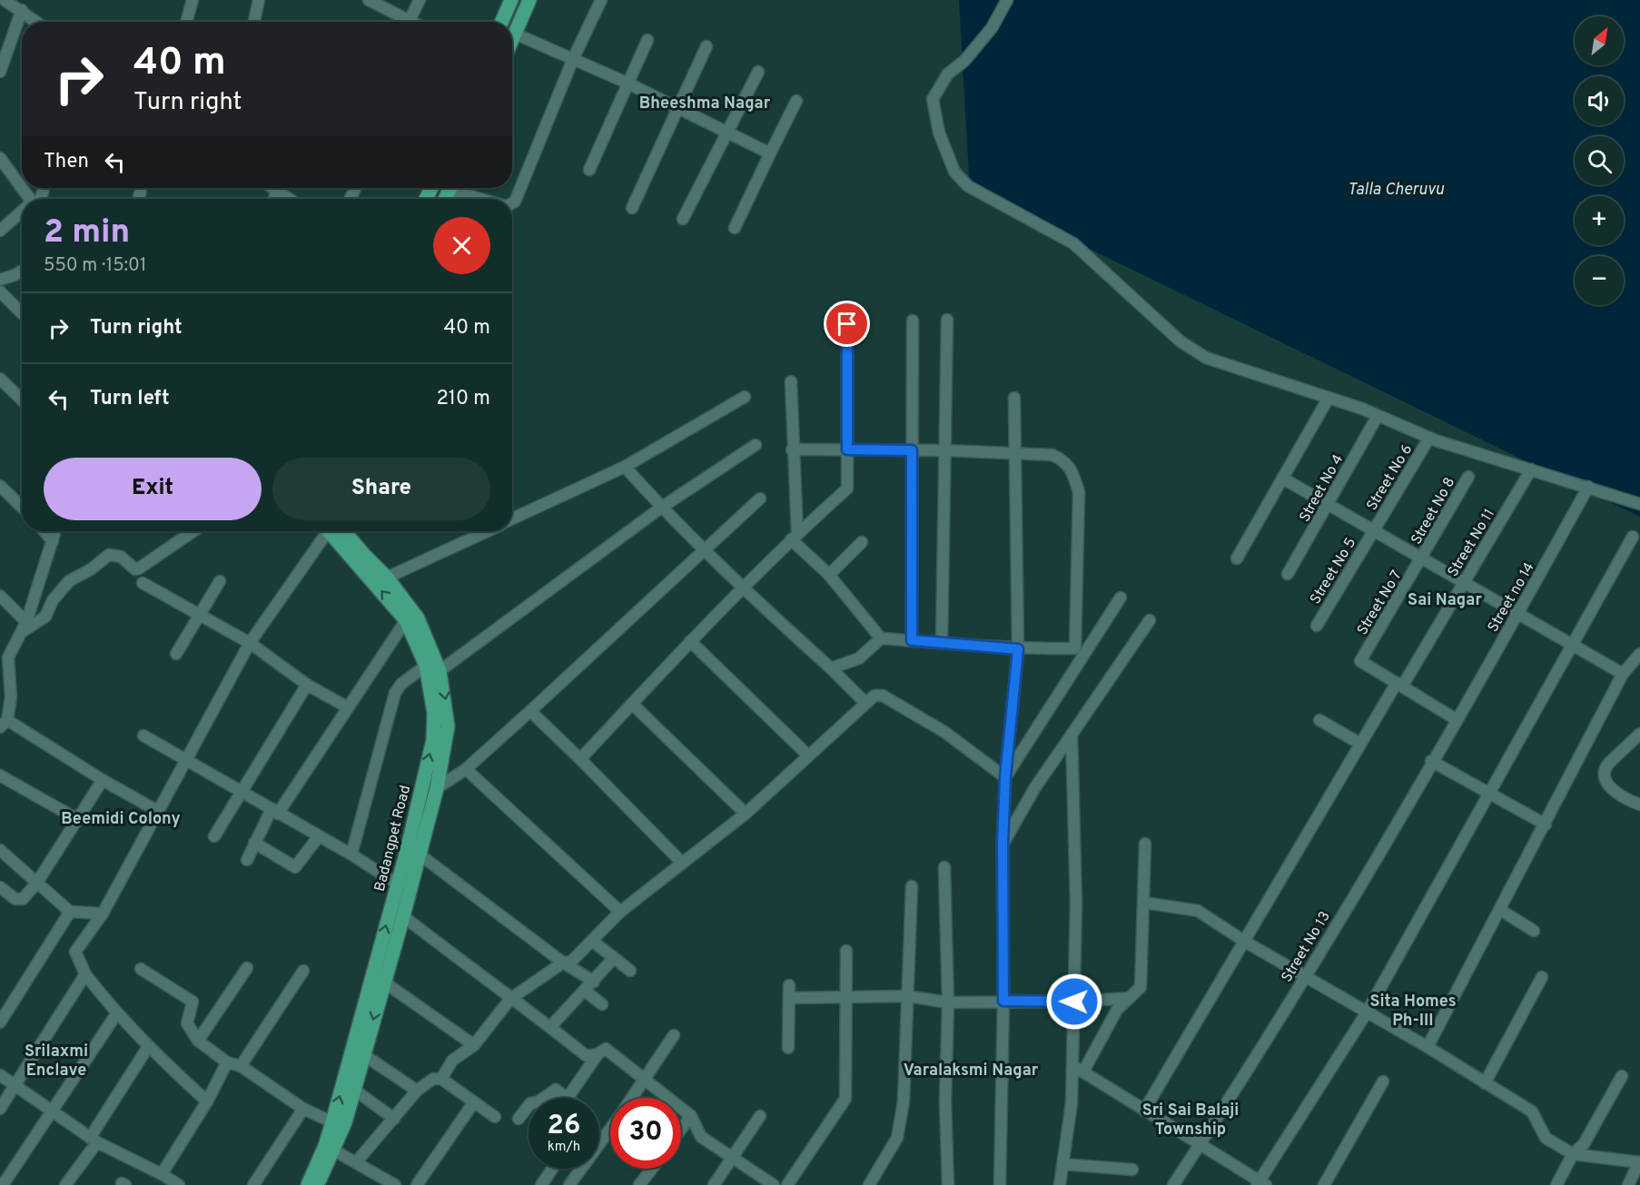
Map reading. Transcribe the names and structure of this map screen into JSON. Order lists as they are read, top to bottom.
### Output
{
  "streets": {
    "main road": ["Badangpet Road"],
    "street": [
      "Street No 6",
      "Street No 4",
      "Street No 8",
      "Street No 11",
      "Street No 5",
      "Street no 14",
      "Street No 7",
      "Street No 13"
    ]
  },
  "crossings": [
    ["Street No 6", "Street No 5"],
    ["Street No 8", "Street No 7"],
    ["Street No 11", "Street No 7"],
    ["Street no 14", "Street No 13"]
  ],
  "districts": [
    "Bheeshma Nagar",
    "Sai Nagar",
    "Beemidi Colony",
    "Sita Homes Ph-III",
    "Srilaxmi Enclave",
    "Varalaksmi Nagar",
    "Sri Sai Balaji Township"
  ],
  "water": ["Talla Cheruvu"],
  "north": "top right",
  "page": {
    "map_buttons": ["+", "−"],
    "turn": ["40 m", "Turn right"],
    "then": "Then",
    "heading": ["2 min", "550 m · 15:01"],
    "list": [
      {
        "name": "Turn right",
        "value": "40 m"
      },
      {
        "name": "Turn left",
        "value": "210 m"
      }
    ],
    "buttons": ["Exit", "Share"],
    "speed": "26 km/h",
    "limit": "30"
  }
}
